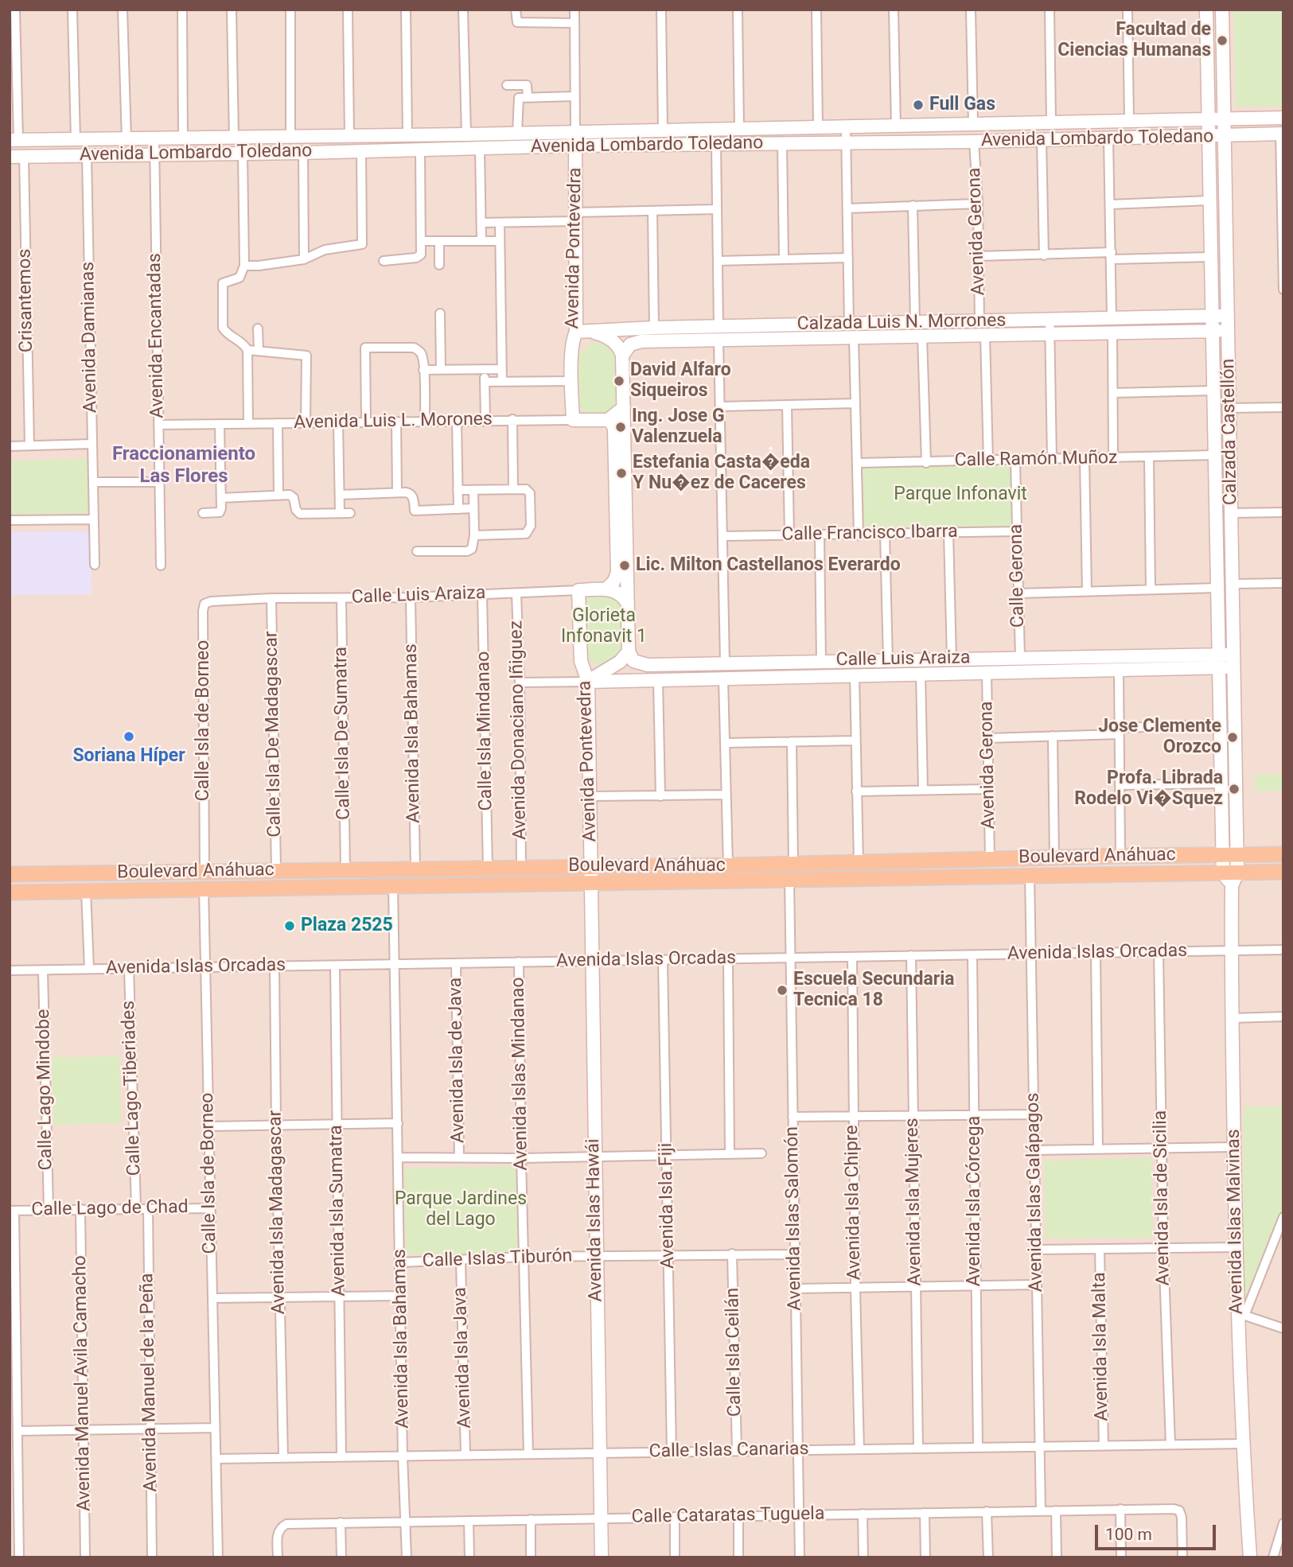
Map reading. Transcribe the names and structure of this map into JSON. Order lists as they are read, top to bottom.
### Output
{
  "streets": {
    "main road": ["Boulevard Anáhuac"],
    "street": [
      "Avenida Lombardo Toledano",
      "Avenida Gerona",
      "Avenida Pontevedra",
      "Crisantemos",
      "Calzada Luis N. Morrones",
      "Avenida Encantadas",
      "Avenida Damianas",
      "Avenida Luis L. Morones",
      "Calzada Castellón",
      "Calle Ramón Muñoz",
      "Calle Francisco Ibarra",
      "Calle Gerona",
      "Calle Luis Araiza",
      "Calle Isla de Borneo",
      "Avenida Donaciano Iñiguez",
      "Calle Isla Mindanao",
      "Calle Isla De Sumatra",
      "Avenida Isla Bahamas",
      "Calle Isla De Madagascar",
      "Avenida Islas Orcadas",
      "Avenida Isla de Java",
      "Avenida Islas Mindanao",
      "Calle Lago Tiberiades",
      "Calle Lago Mindobe",
      "Avenida Islas Galápagos",
      "Avenida Isla de Sicilia",
      "Avenida Isla Córcega",
      "Avenida Isla Mujeres",
      "Avenida Isla Chipre",
      "Avenida Isla Fiji",
      "Calle Lago de Chad",
      "Avenida Isla Sumatra",
      "Avenida Isla Madagascar",
      "Avenida Islas Salomón",
      "Avenida Islas Hawái",
      "Avenida Islas Malvinas",
      "Calle Islas Tiburón",
      "Avenida Isla Malta",
      "Calle Isla Ceilán",
      "Avenida Isla Java",
      "Avenida Manuel de la Peña",
      "Avenida Manuel Avila Camacho",
      "Calle Islas Canarias",
      "Calle Cataratas Tuguela"
    ]
  },
  "crossings": [
    ["Avenida Lombardo Toledano", "Avenida Gerona"],
    ["Avenida Lombardo Toledano", "Avenida Pontevedra"],
    ["Avenida Lombardo Toledano", "Crisantemos"],
    ["Avenida Lombardo Toledano", "Avenida Encantadas"],
    ["Avenida Lombardo Toledano", "Avenida Damianas"],
    ["Avenida Lombardo Toledano", "Calzada Castellón"],
    ["Avenida Gerona", "Calzada Luis N. Morrones"],
    ["Avenida Gerona", "Calle Luis Araiza"],
    ["Avenida Gerona", "Boulevard Anáhuac"],
    ["Avenida Pontevedra", "Calzada Luis N. Morrones"],
    ["Avenida Pontevedra", "Avenida Luis L. Morones"],
    ["Avenida Pontevedra", "Calle Luis Araiza"],
    ["Avenida Pontevedra", "Boulevard Anáhuac"],
    ["Avenida Pontevedra", "Avenida Islas Hawái"],
    ["Calzada Luis N. Morrones", "Calzada Castellón"],
    ["Avenida Encantadas", "Avenida Luis L. Morones"],
    ["Calzada Castellón", "Calle Ramón Muñoz"],
    ["Calzada Castellón", "Calle Luis Araiza"],
    ["Calzada Castellón", "Boulevard Anáhuac"],
    ["Calle Ramón Muñoz", "Calle Gerona"],
    ["Calle Francisco Ibarra", "Calle Gerona"],
    ["Calle Gerona", "Calle Luis Araiza"],
    ["Calle Luis Araiza", "Calle Isla de Borneo"],
    ["Calle Luis Araiza", "Avenida Donaciano Iñiguez"],
    ["Calle Luis Araiza", "Calle Isla Mindanao"],
    ["Calle Luis Araiza", "Calle Isla De Sumatra"],
    ["Calle Luis Araiza", "Avenida Isla Bahamas"],
    ["Calle Luis Araiza", "Calle Isla De Madagascar"],
    ["Calle Isla de Borneo", "Boulevard Anáhuac"],
    ["Calle Isla de Borneo", "Avenida Islas Orcadas"],
    ["Calle Isla de Borneo", "Calle Lago de Chad"],
    ["Calle Isla de Borneo", "Calle Islas Canarias"],
    ["Avenida Donaciano Iñiguez", "Boulevard Anáhuac"],
    ["Calle Isla Mindanao", "Boulevard Anáhuac"],
    ["Calle Isla De Sumatra", "Boulevard Anáhuac"],
    ["Avenida Isla Bahamas", "Boulevard Anáhuac"],
    ["Avenida Isla Bahamas", "Avenida Islas Orcadas"],
    ["Avenida Isla Bahamas", "Calle Islas Tiburón"],
    ["Avenida Isla Bahamas", "Calle Islas Canarias"],
    ["Avenida Isla Bahamas", "Calle Cataratas Tuguela"],
    ["Calle Isla De Madagascar", "Boulevard Anáhuac"],
    ["Boulevard Anáhuac", "Avenida Islas Galápagos"],
    ["Boulevard Anáhuac", "Avenida Islas Salomón"],
    ["Boulevard Anáhuac", "Avenida Islas Hawái"],
    ["Boulevard Anáhuac", "Avenida Islas Malvinas"],
    ["Avenida Islas Orcadas", "Avenida Isla de Java"],
    ["Avenida Islas Orcadas", "Avenida Islas Mindanao"],
    ["Avenida Islas Orcadas", "Calle Lago Tiberiades"],
    ["Avenida Islas Orcadas", "Calle Lago Mindobe"],
    ["Avenida Islas Orcadas", "Avenida Islas Galápagos"],
    ["Avenida Islas Orcadas", "Avenida Isla de Sicilia"],
    ["Avenida Islas Orcadas", "Avenida Isla Córcega"],
    ["Avenida Islas Orcadas", "Avenida Isla Mujeres"],
    ["Avenida Islas Orcadas", "Avenida Isla Chipre"],
    ["Avenida Islas Orcadas", "Avenida Isla Fiji"],
    ["Avenida Islas Orcadas", "Avenida Isla Sumatra"],
    ["Avenida Islas Orcadas", "Avenida Isla Madagascar"],
    ["Avenida Islas Orcadas", "Avenida Islas Salomón"],
    ["Avenida Islas Orcadas", "Avenida Islas Hawái"],
    ["Avenida Islas Orcadas", "Avenida Islas Malvinas"],
    ["Avenida Islas Mindanao", "Calle Islas Tiburón"],
    ["Avenida Islas Mindanao", "Calle Islas Canarias"],
    ["Calle Lago Tiberiades", "Calle Lago de Chad"],
    ["Calle Lago Mindobe", "Calle Lago de Chad"],
    ["Avenida Islas Galápagos", "Calle Islas Canarias"],
    ["Avenida Islas Galápagos", "Calle Cataratas Tuguela"],
    ["Avenida Isla de Sicilia", "Calle Islas Canarias"],
    ["Avenida Isla Córcega", "Calle Islas Canarias"],
    ["Avenida Isla Mujeres", "Calle Islas Canarias"],
    ["Avenida Isla Chipre", "Calle Islas Canarias"],
    ["Avenida Isla Fiji", "Calle Islas Tiburón"],
    ["Avenida Isla Fiji", "Calle Islas Canarias"],
    ["Calle Lago de Chad", "Avenida Manuel de la Peña"],
    ["Calle Lago de Chad", "Avenida Manuel Avila Camacho"],
    ["Avenida Isla Sumatra", "Calle Islas Canarias"],
    ["Avenida Isla Madagascar", "Calle Islas Canarias"],
    ["Avenida Islas Salomón", "Calle Islas Tiburón"],
    ["Avenida Islas Salomón", "Calle Islas Canarias"],
    ["Avenida Islas Salomón", "Calle Cataratas Tuguela"],
    ["Avenida Islas Hawái", "Calle Islas Tiburón"],
    ["Avenida Islas Hawái", "Calle Islas Canarias"],
    ["Avenida Islas Hawái", "Calle Cataratas Tuguela"],
    ["Avenida Islas Malvinas", "Calle Islas Canarias"],
    ["Calle Islas Tiburón", "Calle Isla Ceilán"],
    ["Calle Islas Tiburón", "Avenida Isla Java"],
    ["Avenida Isla Malta", "Calle Islas Canarias"],
    ["Calle Isla Ceilán", "Calle Islas Canarias"],
    ["Avenida Isla Java", "Calle Islas Canarias"]
  ],
  "districts": ["Fraccionamiento Las Flores"],
  "parks": ["Parque Infonavit", "Glorieta Infonavit 1", "Parque Jardines del Lago"],
  "places": [
    "Facultad de Ciencias Humanas",
    "Full Gas",
    "David Alfaro Siqueiros",
    "Ing. Jose G Valenzuela",
    "Estefania Casta�eda Y Nu�ez de Caceres",
    "Lic. Milton Castellanos Everardo",
    "Soriana Híper",
    "Jose Clemente Orozco",
    "Profa. Librada Rodelo Vi�Squez",
    "Plaza 2525",
    "Escuela Secundaria Tecnica 18"
  ],
  "scale_bar": "100 m"
}
